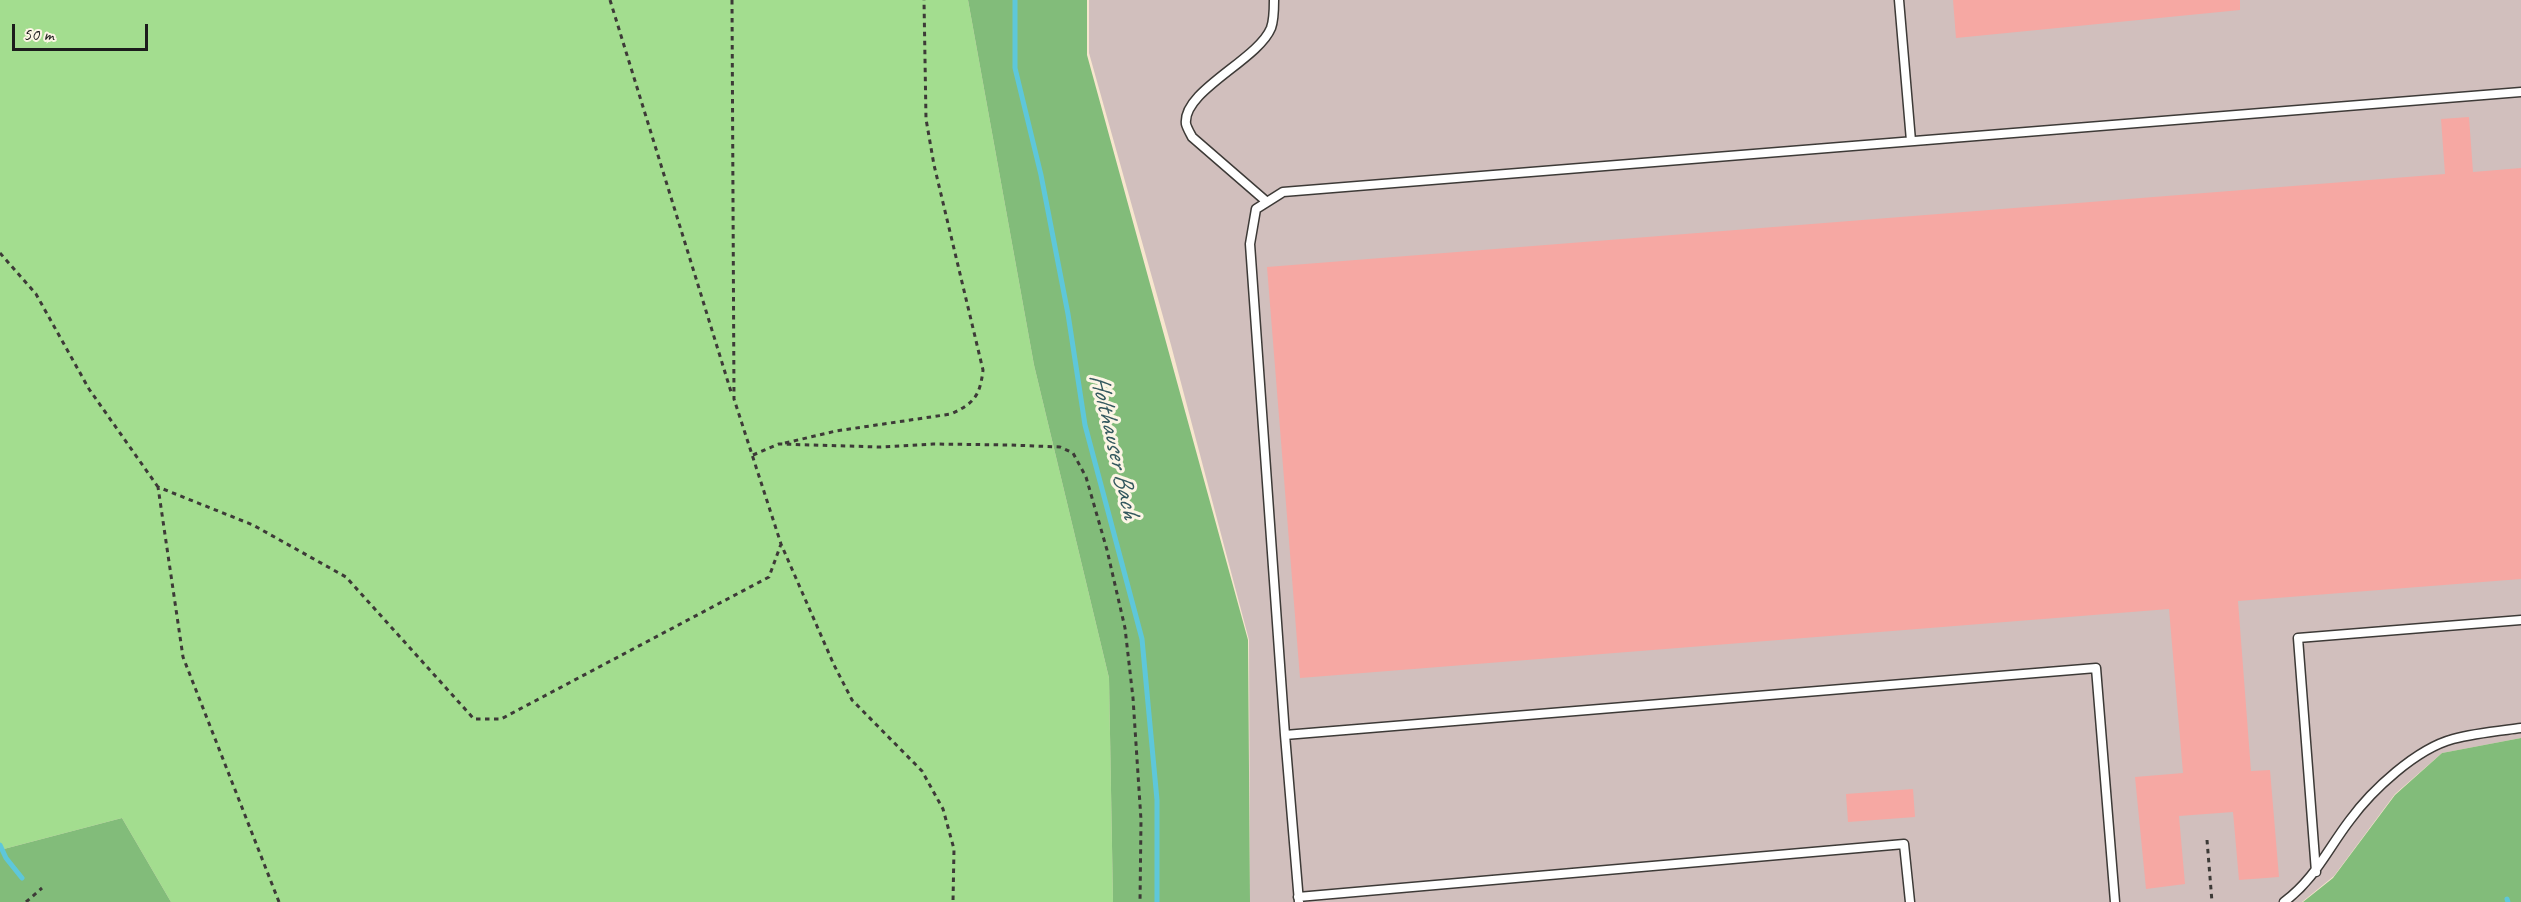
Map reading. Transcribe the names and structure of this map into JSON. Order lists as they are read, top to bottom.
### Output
{
  "water": ["Holthauser Bach"],
  "scale_bar": "50 m"
}
